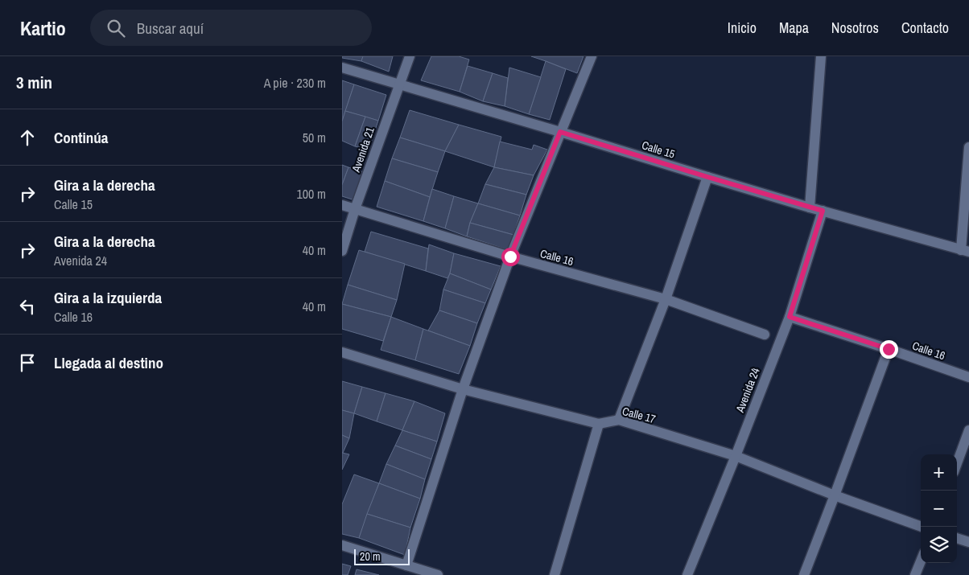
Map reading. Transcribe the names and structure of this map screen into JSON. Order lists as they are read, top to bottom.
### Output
{
  "streets": {
    "street": [
      "Avenida 21",
      "Calle 15",
      "Calle 16",
      "Avenida 24",
      "Calle 17"
    ]
  },
  "crossings": [
    ["Avenida 21", "Calle 15"],
    ["Avenida 21", "Calle 16"],
    ["Calle 15", "Avenida 24"],
    ["Calle 16", "Avenida 24"],
    ["Avenida 24", "Calle 17"]
  ],
  "scale_bar": "20 m",
  "page": {
    "header": "Kartio",
    "search": "Buscar aquí",
    "nav": [
      "Inicio",
      "Mapa",
      "Nosotros",
      "Contacto"
    ],
    "heading": ["3 min", "A pie · 230 m"],
    "list": [
      ["Continúa", "50 m"],
      ["Gira a la derecha", "Calle 15", "100 m"],
      ["Gira a la derecha", "Avenida 24", "40 m"],
      ["Gira a la izquierda", "Calle 16", "40 m"],
      "Llegada al destino"
    ],
    "map_buttons": ["+", "−"],
    "scale": "20 m"
  }
}
